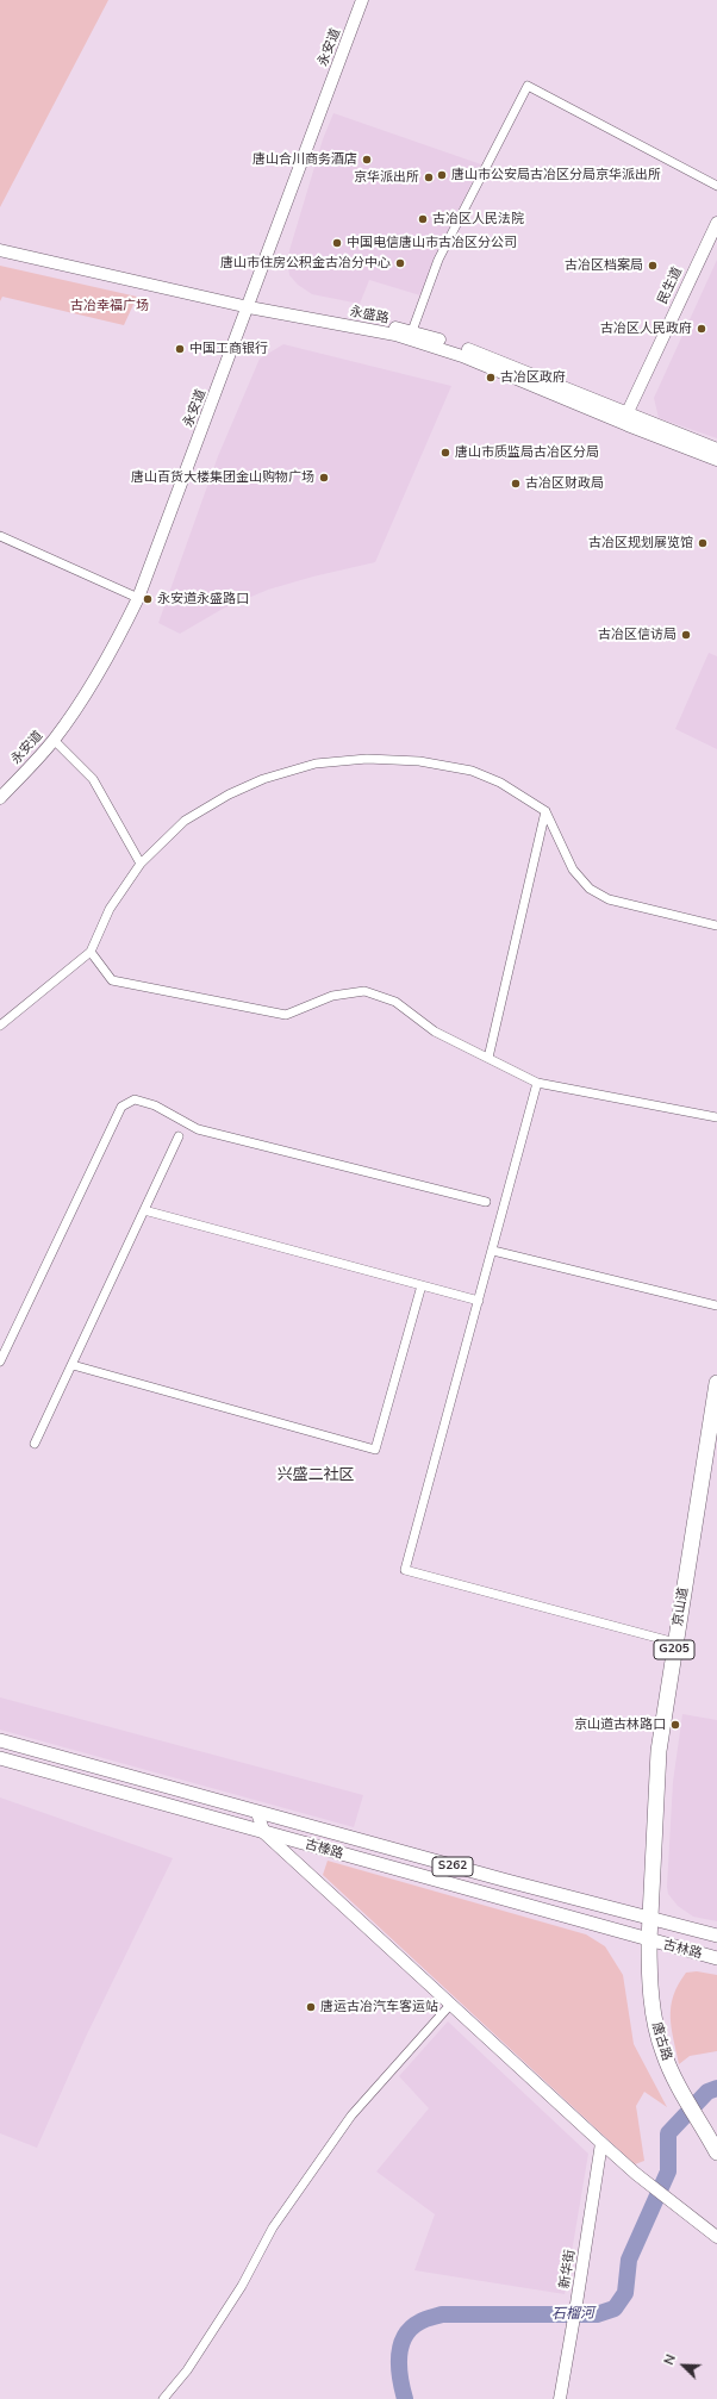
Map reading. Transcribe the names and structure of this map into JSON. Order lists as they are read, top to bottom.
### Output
{
  "streets": {
    "highway": ["京山道", "G205", "唐古路"],
    "main road": [
      "永安道",
      "民生道",
      "永盛路",
      "古榛路",
      "S262",
      "古林路",
      "新华街"
    ]
  },
  "crossings": [
    ["永安道", "永盛路"],
    ["民生道", "永盛路"],
    ["京山道", "古榛路"],
    ["京山道", "古林路"],
    ["京山道", "唐古路"],
    ["古榛路", "古林路"],
    ["古榛路", "唐古路"],
    ["古林路", "唐古路"]
  ],
  "districts": ["兴盛二社区"],
  "water": ["石榴河"],
  "parks": ["古冶幸福广场"],
  "places": [
    "唐山合川商务酒店",
    "唐山市公安局古冶区分局京华派出所",
    "京华派出所",
    "古冶区人民法院",
    "中国电信唐山市古冶区分公司",
    "唐山市住房公积金古冶分中心",
    "古冶区档案局",
    "古冶区人民政府",
    "中国工商银行",
    "古冶区政府",
    "唐山市质监局古冶区分局",
    "唐山百货大楼集团金山购物广场",
    "古冶区财政局",
    "古冶区规划展览馆",
    "永安道永盛路口",
    "古冶区信访局",
    "京山道古林路口",
    "唐运古冶汽车客运站"
  ],
  "north": "top left"
}
